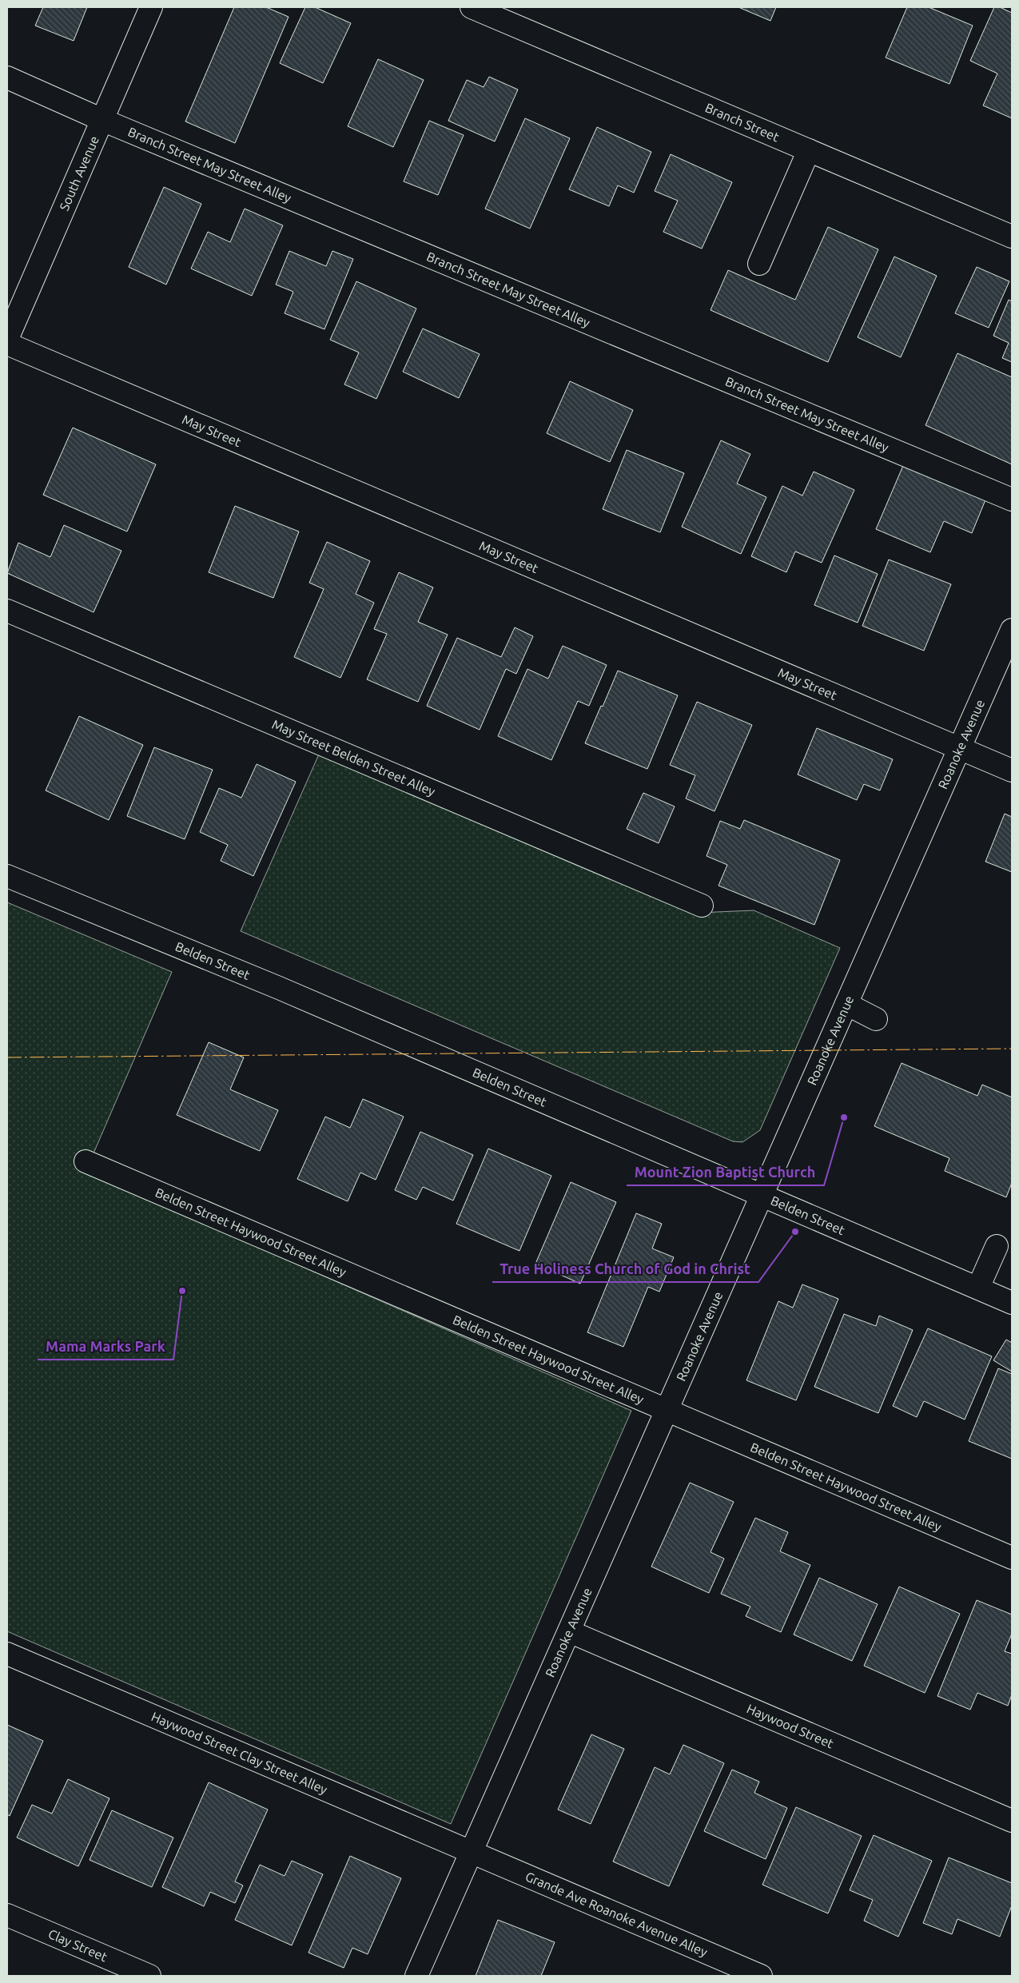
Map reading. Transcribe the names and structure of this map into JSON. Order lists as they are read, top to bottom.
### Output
{
  "streets": {
    "street": [
      "Branch Street",
      "Branch Street May Street Alley",
      "South Avenue",
      "May Street",
      "Roanoke Avenue",
      "May Street Belden Street Alley",
      "Belden Street",
      "Belden Street Haywood Street Alley",
      "Haywood Street",
      "Haywood Street Clay Street Alley",
      "Grande Ave Roanoke Avenue Alley",
      "Clay Street"
    ]
  },
  "crossings": [
    ["Branch Street May Street Alley", "South Avenue"],
    ["May Street", "Roanoke Avenue"],
    ["Roanoke Avenue", "Belden Street"],
    ["Roanoke Avenue", "Belden Street Haywood Street Alley"],
    ["Roanoke Avenue", "Haywood Street"],
    ["Roanoke Avenue", "Haywood Street Clay Street Alley"],
    ["Roanoke Avenue", "Grande Ave Roanoke Avenue Alley"],
    ["Haywood Street Clay Street Alley", "Grande Ave Roanoke Avenue Alley"]
  ],
  "places": ["Mount Zion Baptist Church", "True Holiness Church of God in Christ", "Mama Marks Park"]
}
